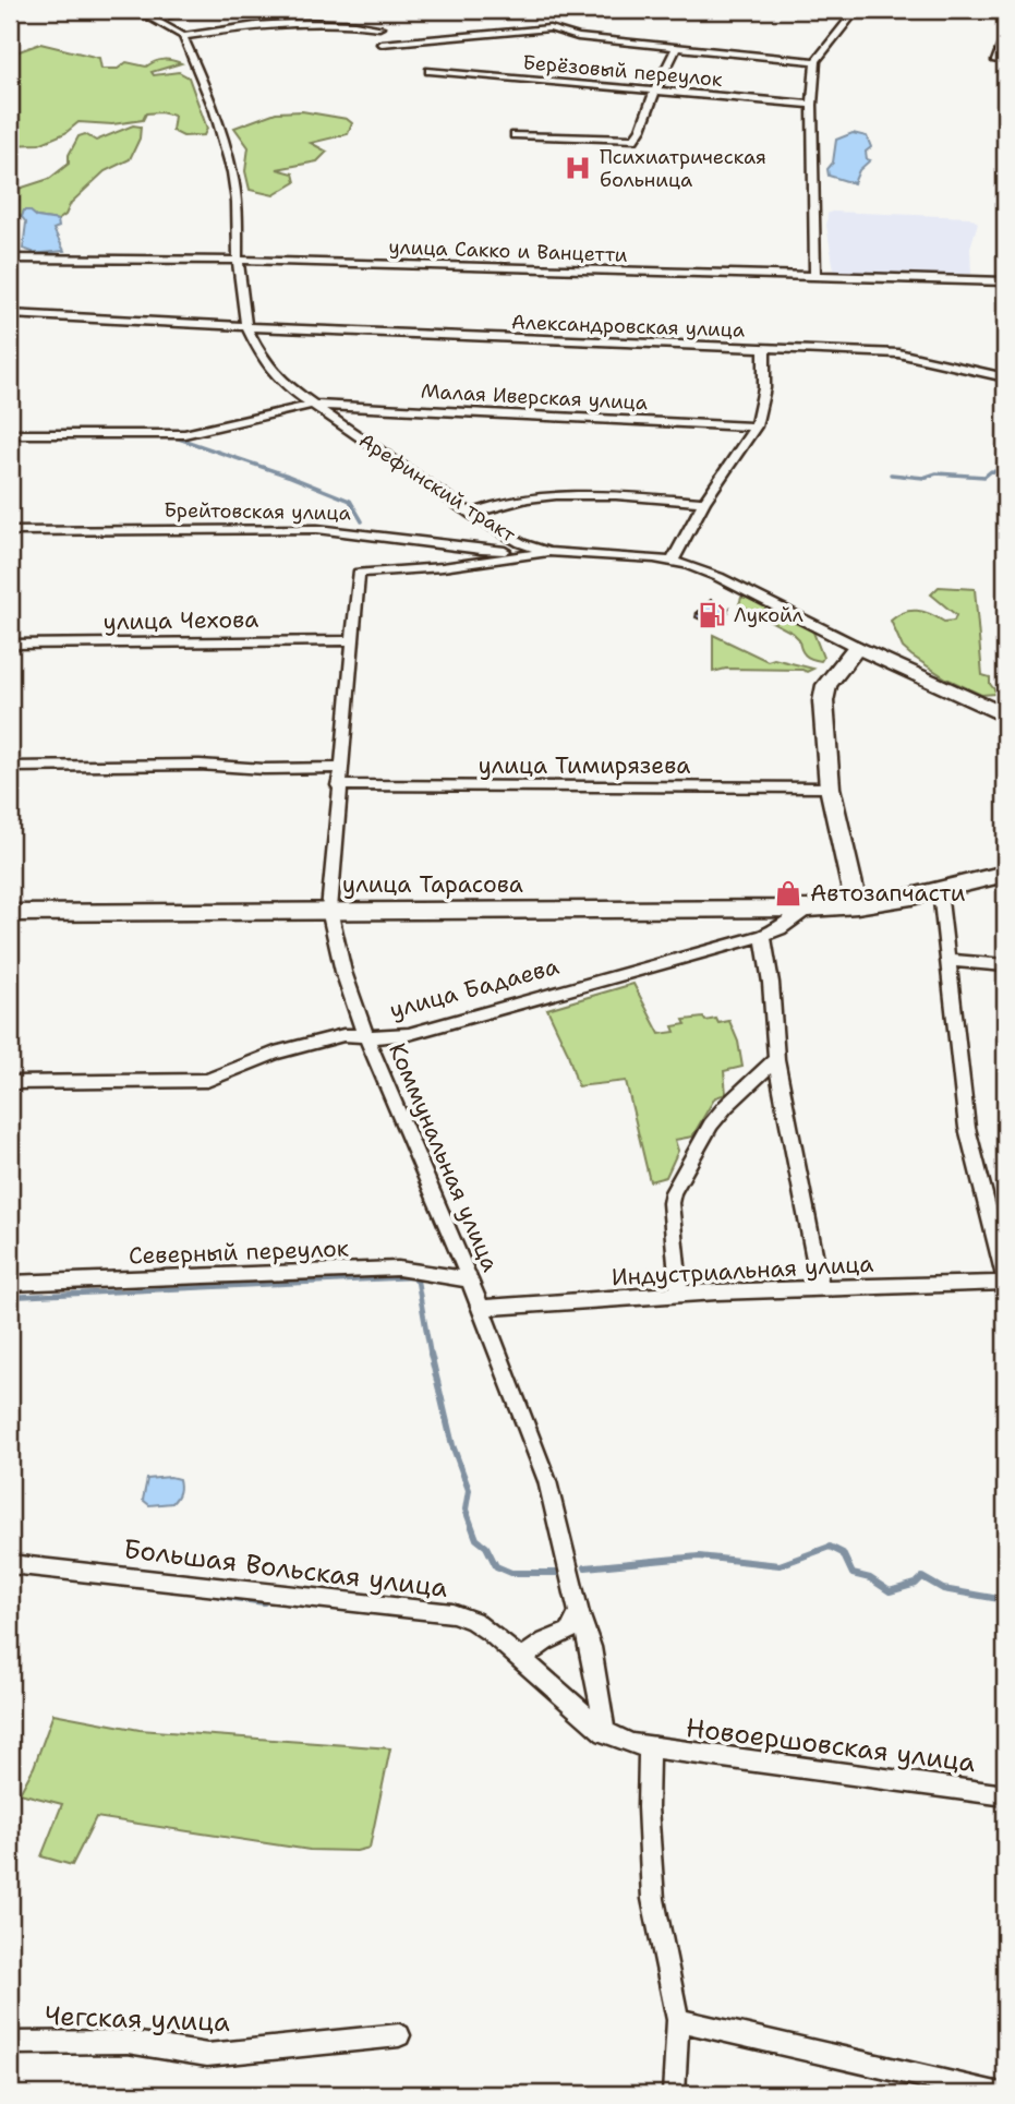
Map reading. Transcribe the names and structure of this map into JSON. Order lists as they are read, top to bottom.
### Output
{
  "streets": {
    "street": [
      "Берёзовый переулок",
      "улица Сакко и Ванцетти",
      "Александровская улица",
      "Малая Иверская улица",
      "Арефинский тракт",
      "Брейтовская улица",
      "улица Чехова",
      "улица Тимирязева",
      "улица Тарасова",
      "улица Бадаева",
      "Коммунальная улица",
      "Северный переулок",
      "Индустриальная улица",
      "Большая Вольская улица",
      "Новоершовская улица",
      "Чегская улица"
    ]
  },
  "crossings": [
    ["улица Сакко и Ванцетти", "Арефинский тракт"],
    ["Александровская улица", "Арефинский тракт"],
    ["Малая Иверская улица", "Арефинский тракт"],
    ["Арефинский тракт", "Брейтовская улица"],
    ["Арефинский тракт", "Коммунальная улица"],
    ["Брейтовская улица", "Коммунальная улица"],
    ["улица Чехова", "Коммунальная улица"],
    ["улица Тимирязева", "Коммунальная улица"],
    ["улица Тарасова", "улица Бадаева"],
    ["улица Тарасова", "Коммунальная улица"],
    ["улица Бадаева", "Коммунальная улица"],
    ["Коммунальная улица", "Северный переулок"],
    ["Коммунальная улица", "Индустриальная улица"],
    ["Коммунальная улица", "Большая Вольская улица"],
    ["Большая Вольская улица", "Новоершовская улица"]
  ],
  "places": {
    "hospital": ["Психиатрическая больница"],
    "fuel station": ["Лукойл"],
    "shop": ["Автозапчасти"]
  }
}
